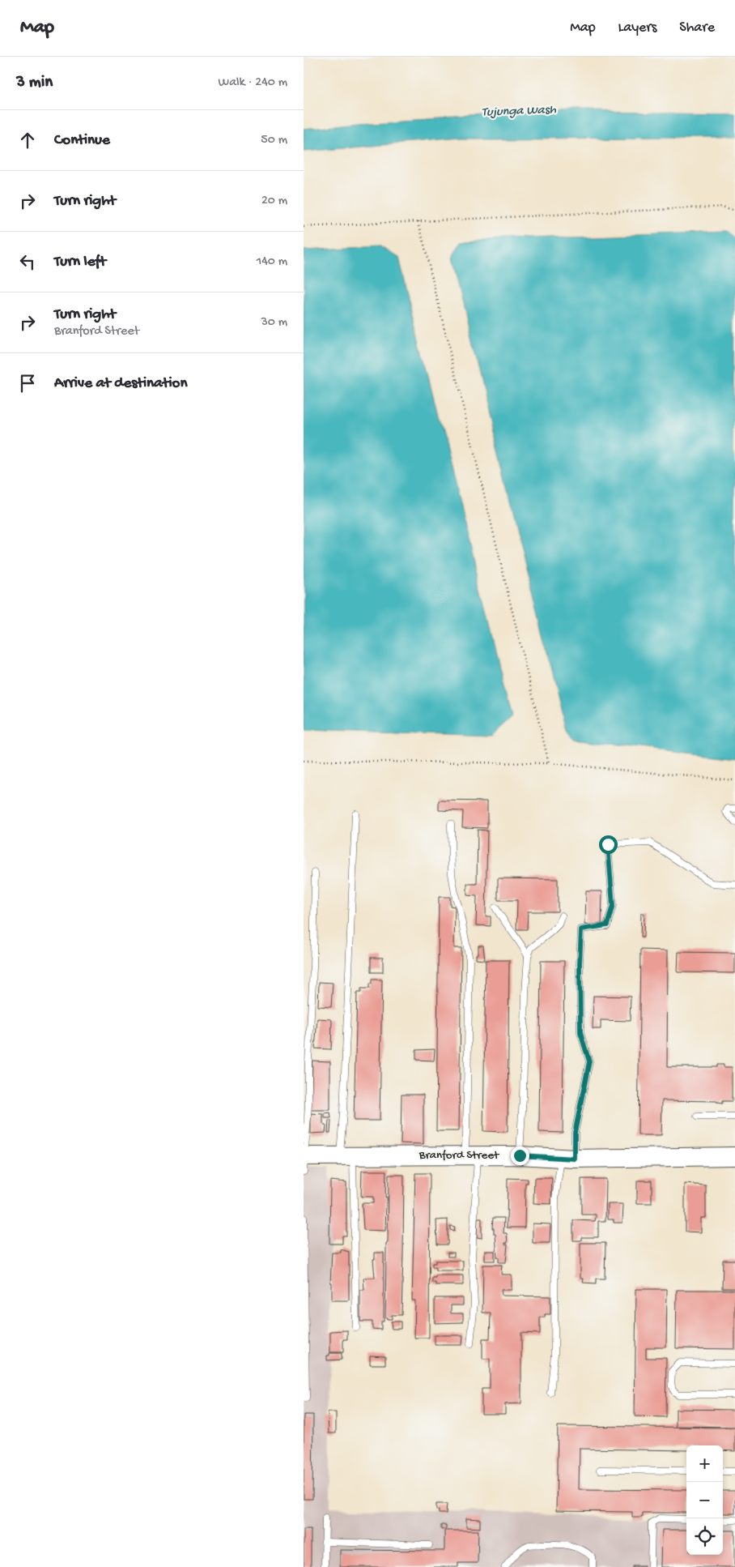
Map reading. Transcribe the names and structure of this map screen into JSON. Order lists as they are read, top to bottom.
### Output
{
  "streets": {
    "main road": ["Branford Street"]
  },
  "water": ["Tujunga Wash"],
  "page": {
    "header": "Map",
    "nav": ["Map", "Layers", "Share"],
    "heading": ["3 min", "Walk · 240 m"],
    "list": [
      ["Continue", "50 m"],
      ["Turn right", "20 m"],
      ["Turn left", "140 m"],
      ["Turn right", "Branford Street", "30 m"],
      "Arrive at destination"
    ],
    "map_buttons": ["+", "−"]
  }
}
